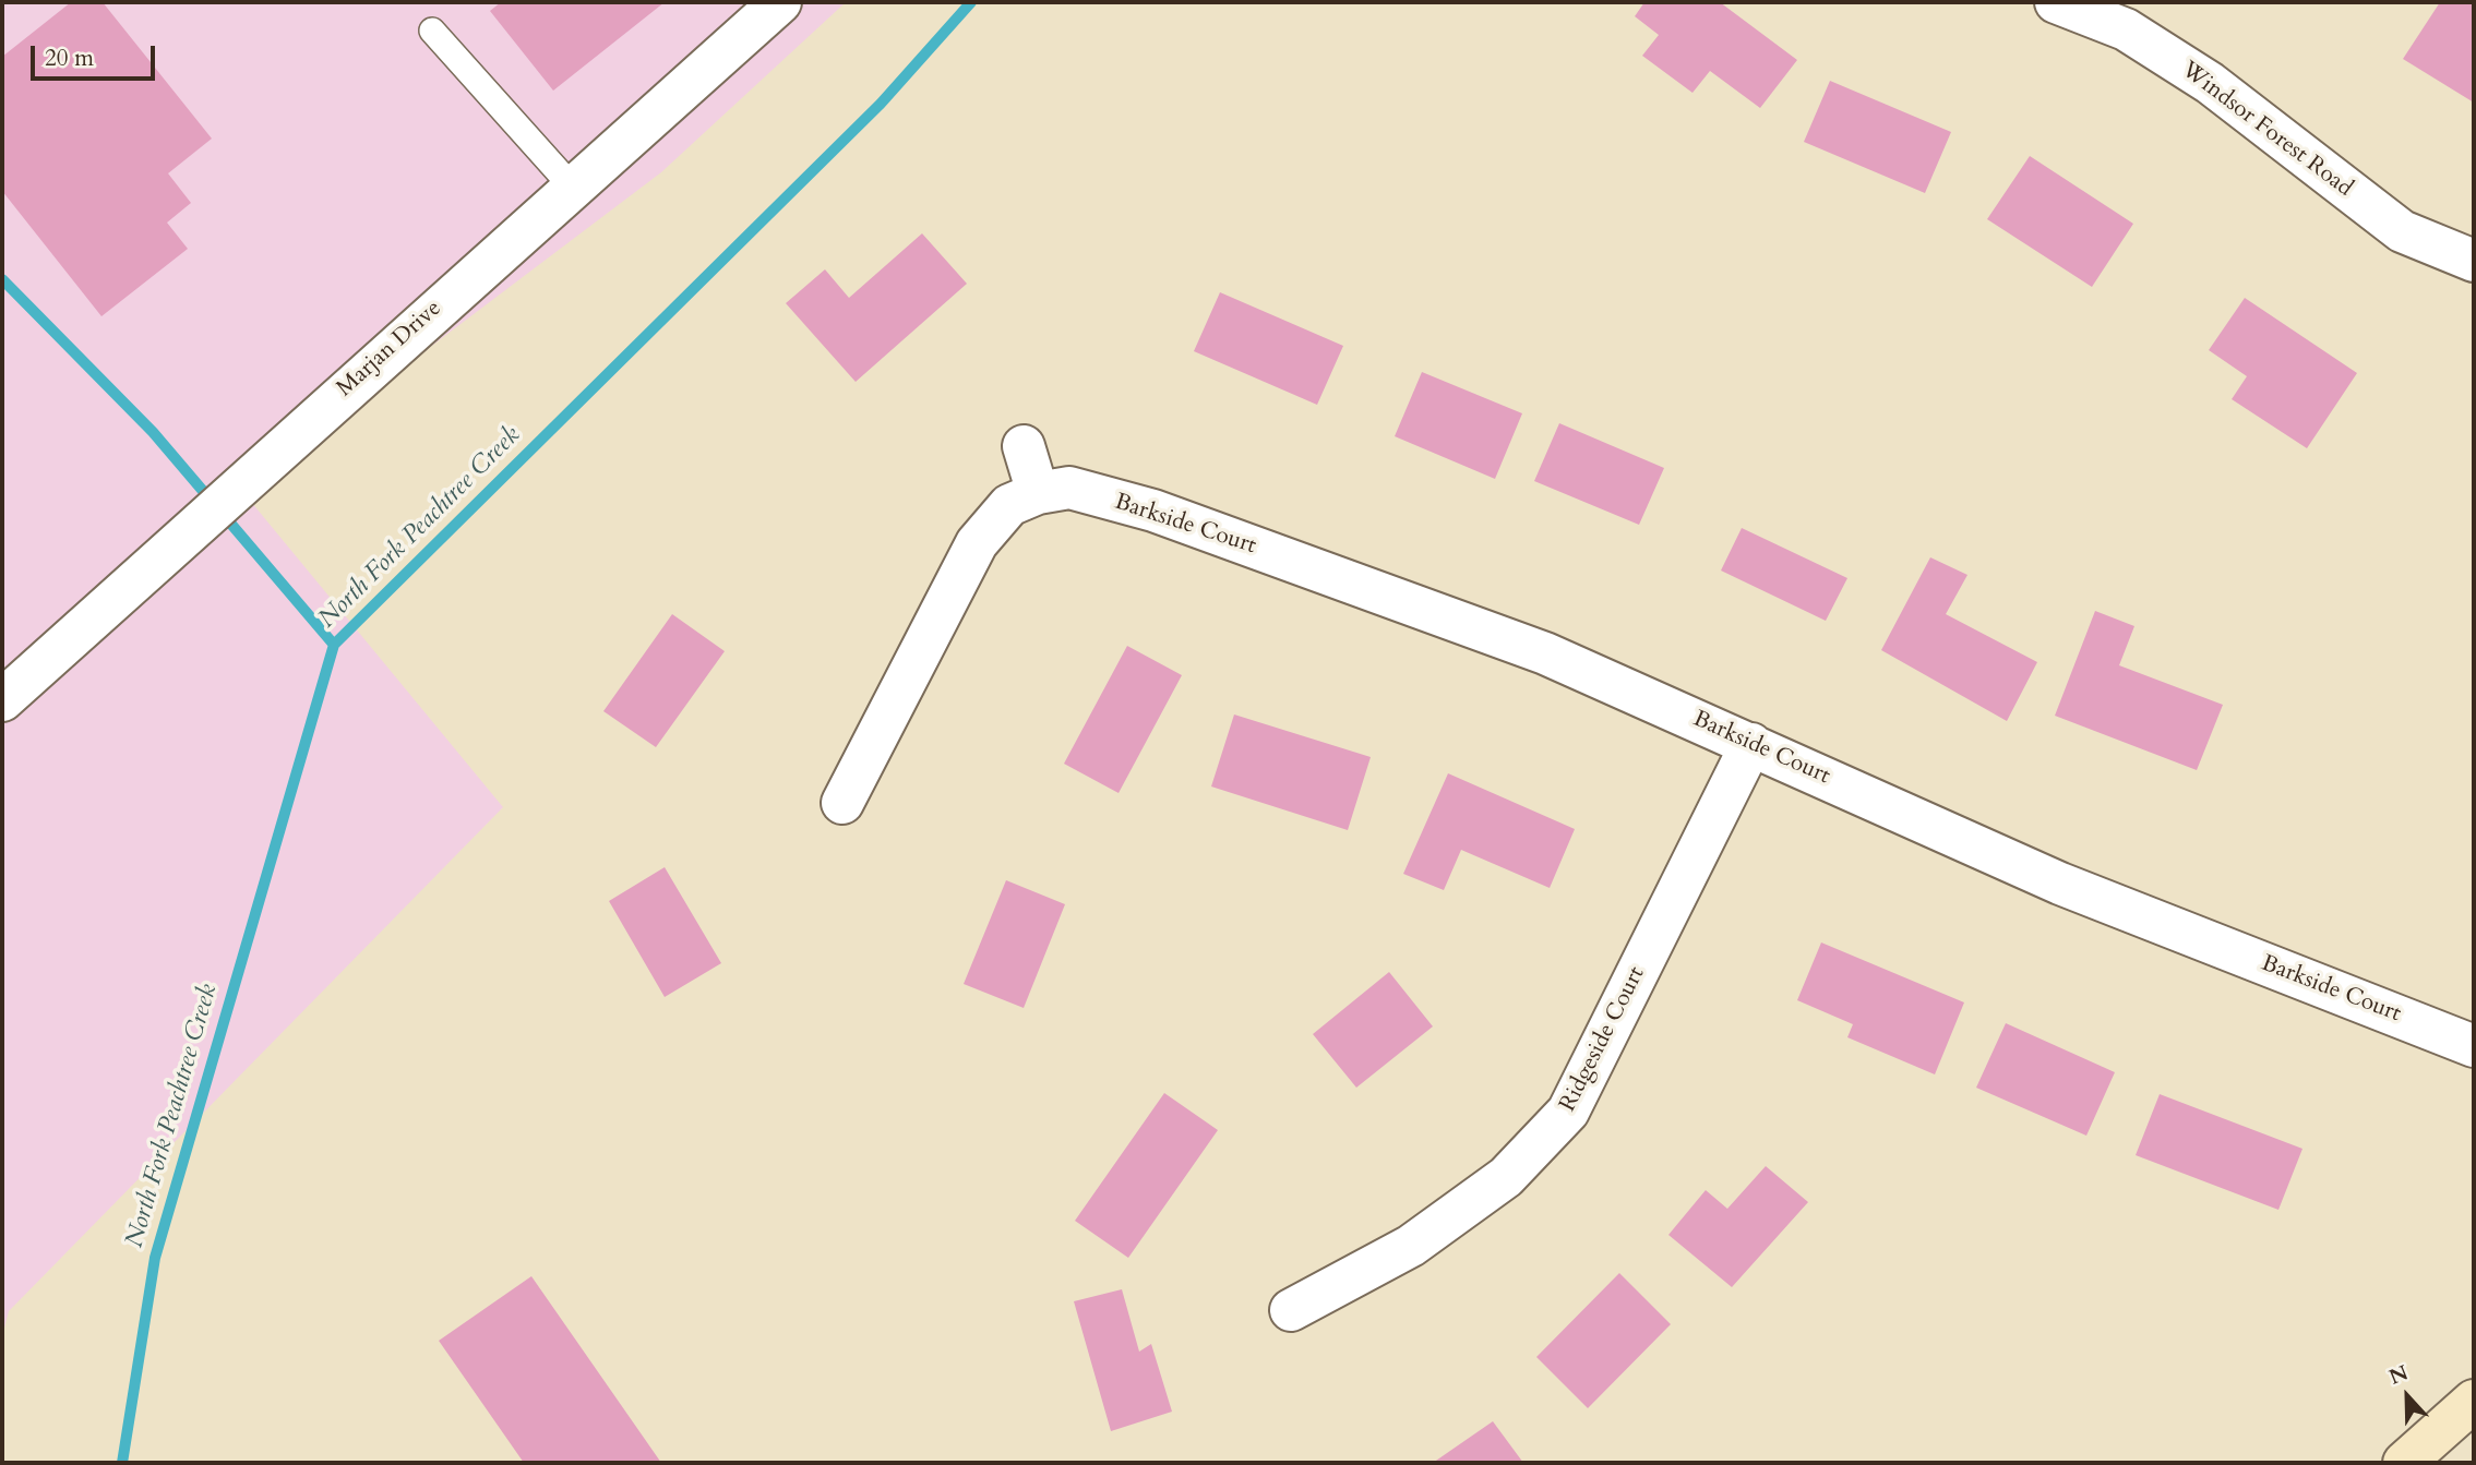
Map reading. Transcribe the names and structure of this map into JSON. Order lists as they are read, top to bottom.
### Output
{
  "streets": {
    "street": [
      "Windsor Forest Road",
      "Marjan Drive",
      "Barkside Court",
      "Ridgeside Court"
    ]
  },
  "crossings": [
    ["Barkside Court", "Ridgeside Court"]
  ],
  "water": ["North Fork Peachtree Creek"],
  "scale_bar": "20 m",
  "north": "top"
}
